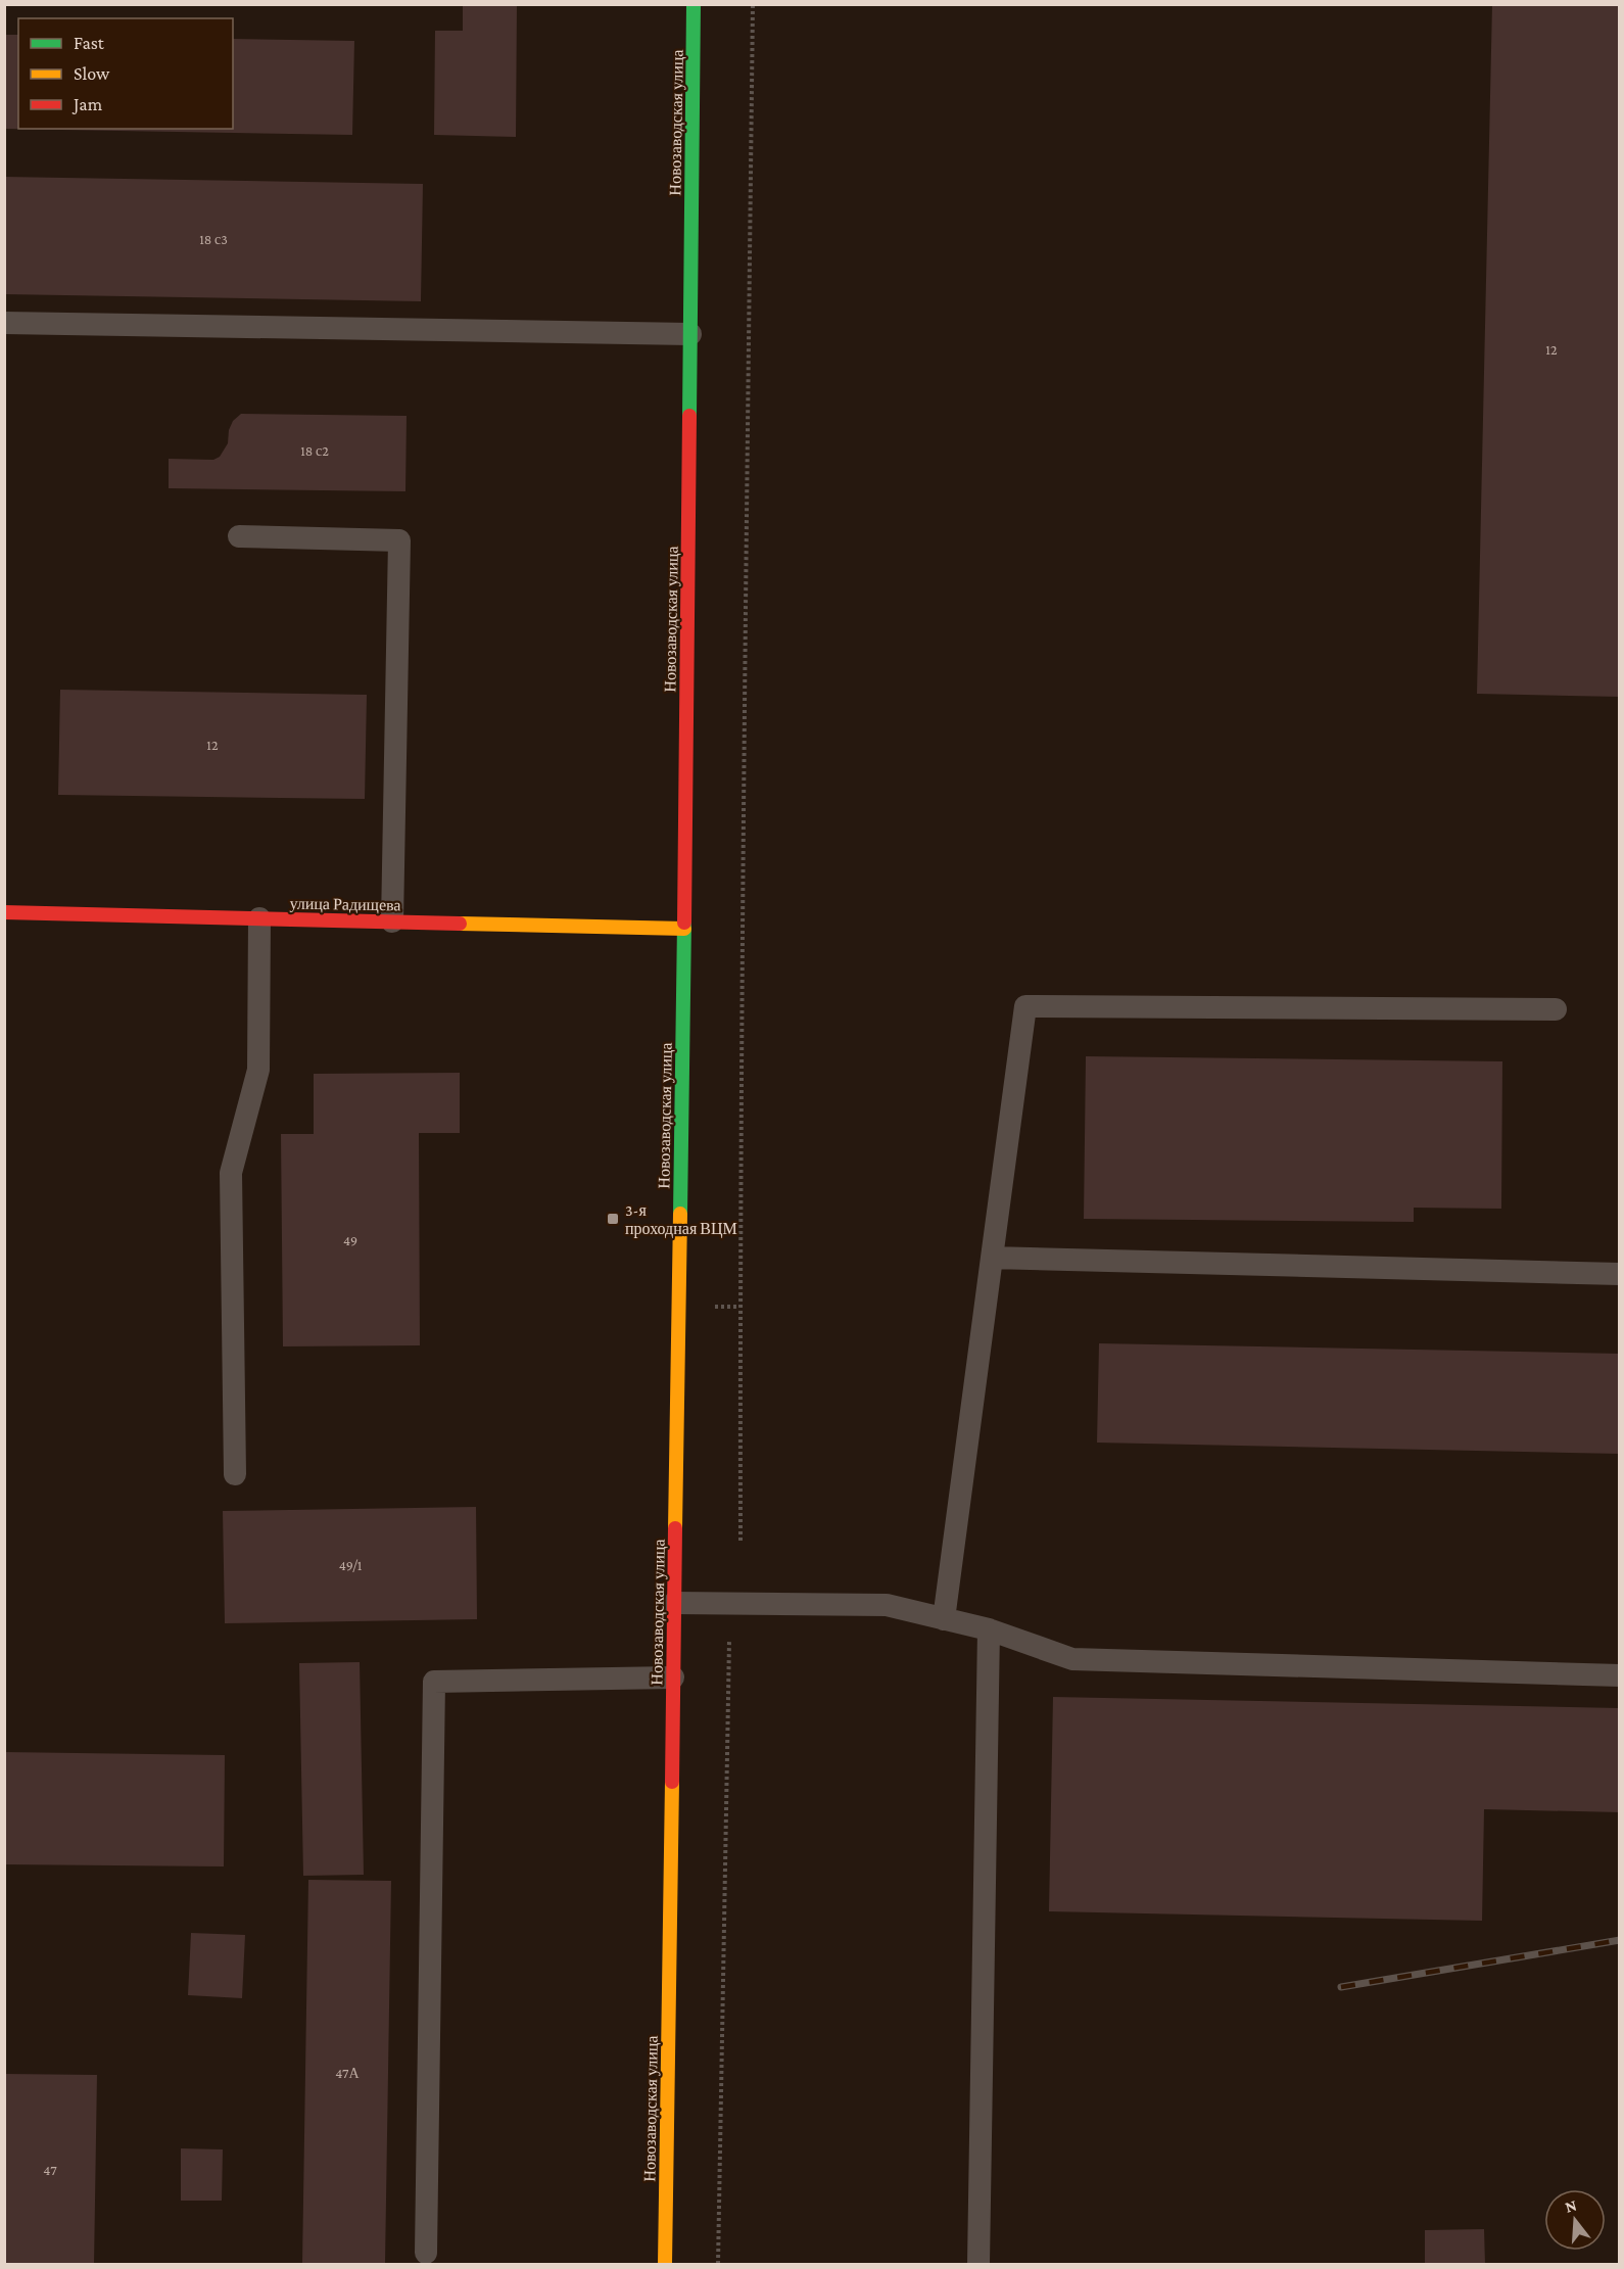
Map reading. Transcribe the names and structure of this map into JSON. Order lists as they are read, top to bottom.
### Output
{
  "streets": {
    "main road": ["Новозаводская улица", "улица Радищева"]
  },
  "crossings": [
    ["Новозаводская улица", "улица Радищева"]
  ],
  "places": {
    "transit": ["3-я проходная ВЦМ"]
  },
  "house_numbers": [
    "18 с3",
    "12",
    "18 с2",
    "12",
    "49",
    "49/1",
    "47А",
    "47"
  ],
  "legend": ["Fast", "Slow", "Jam"],
  "north": "top"
}
